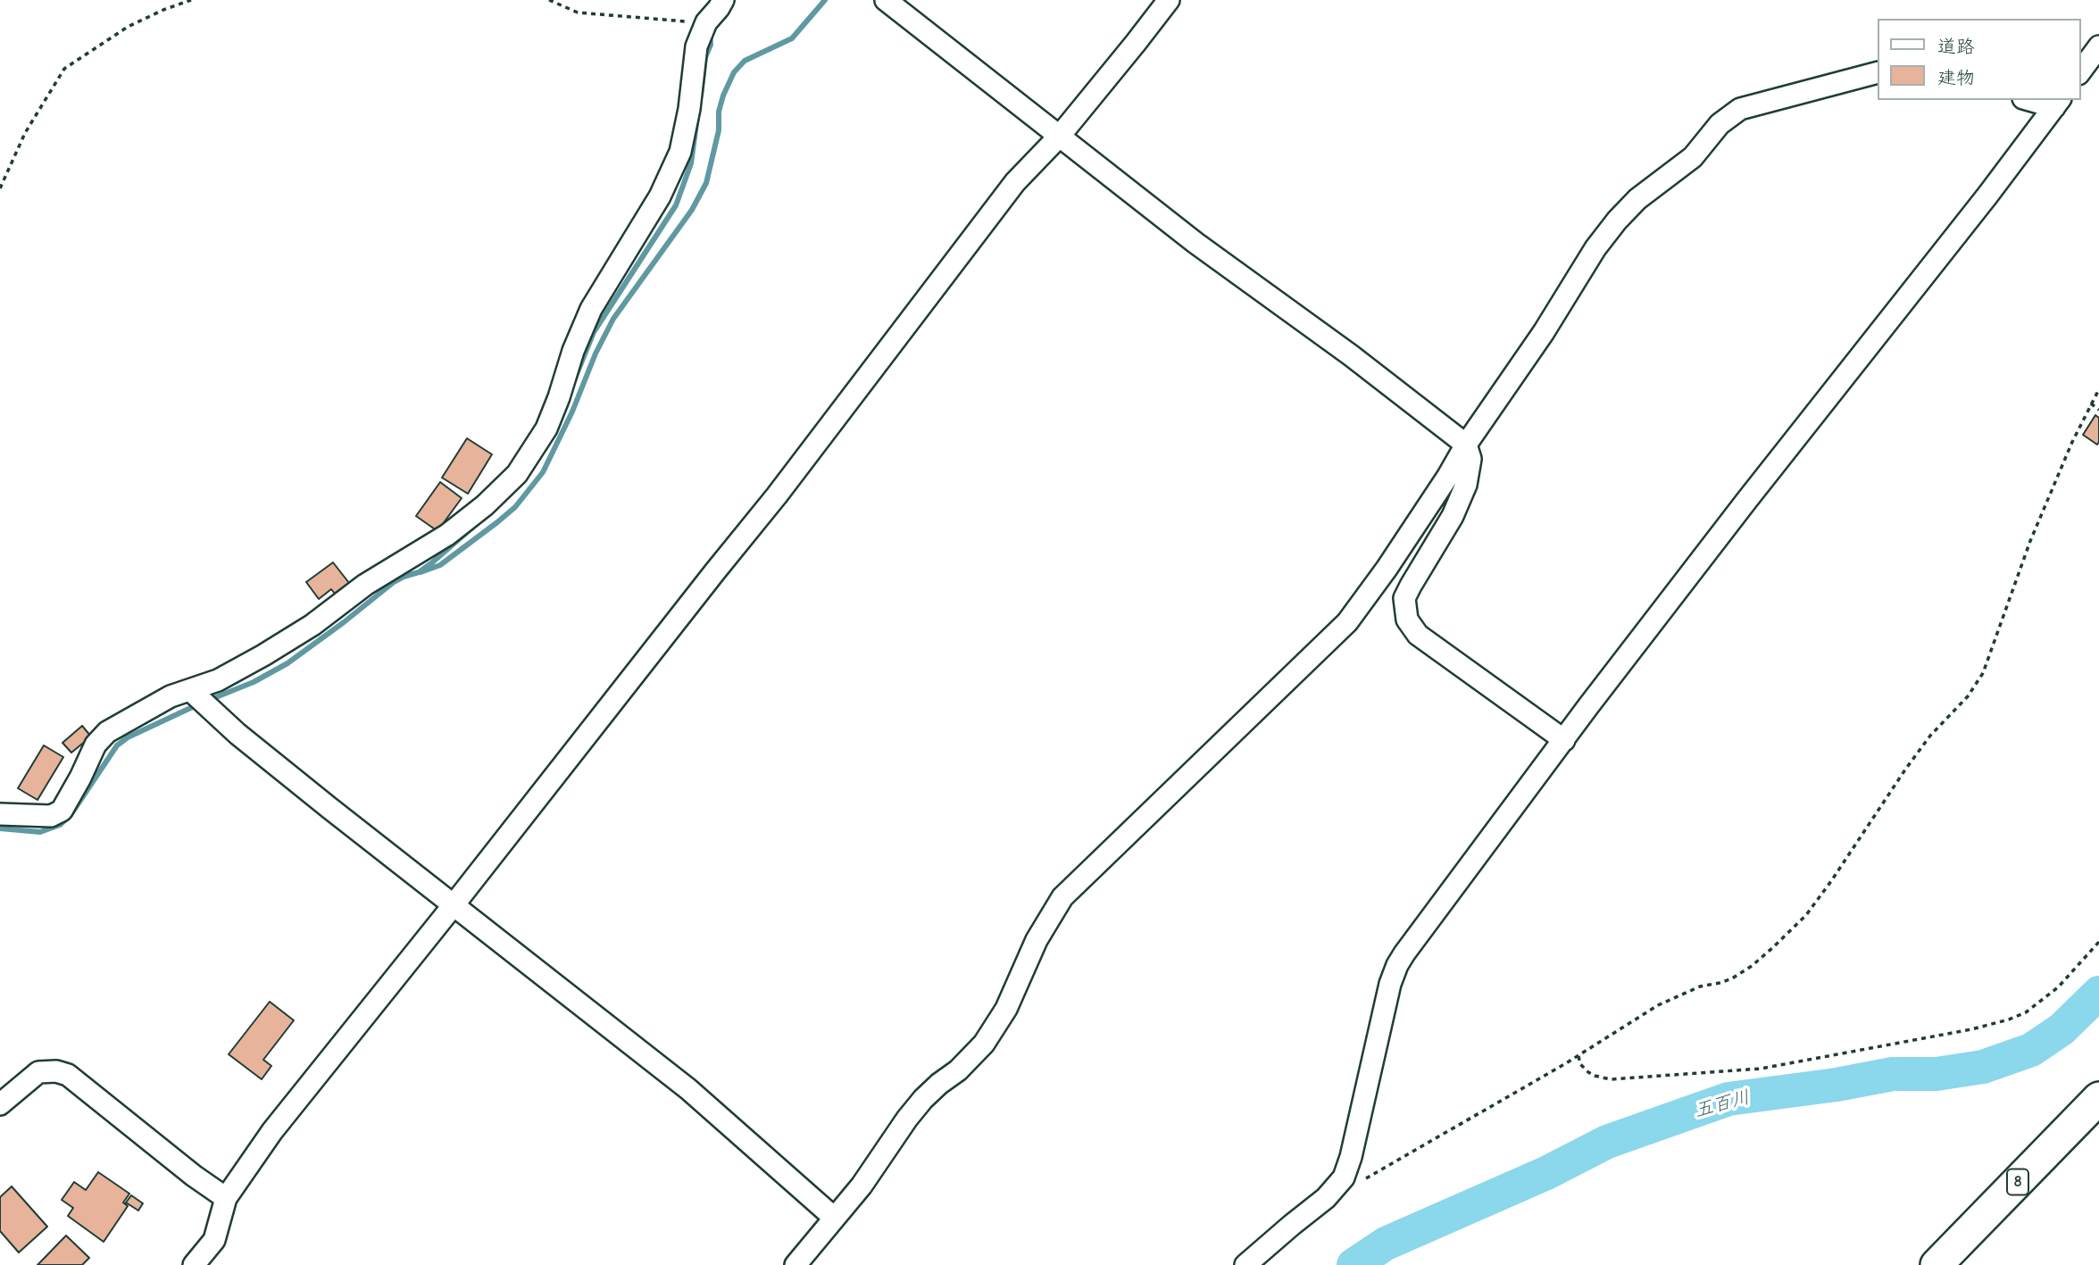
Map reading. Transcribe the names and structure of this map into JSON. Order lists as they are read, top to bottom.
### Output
{
  "streets": {
    "main road": ["8"]
  },
  "water": ["五百川"],
  "legend": ["道路", "建物"]
}
